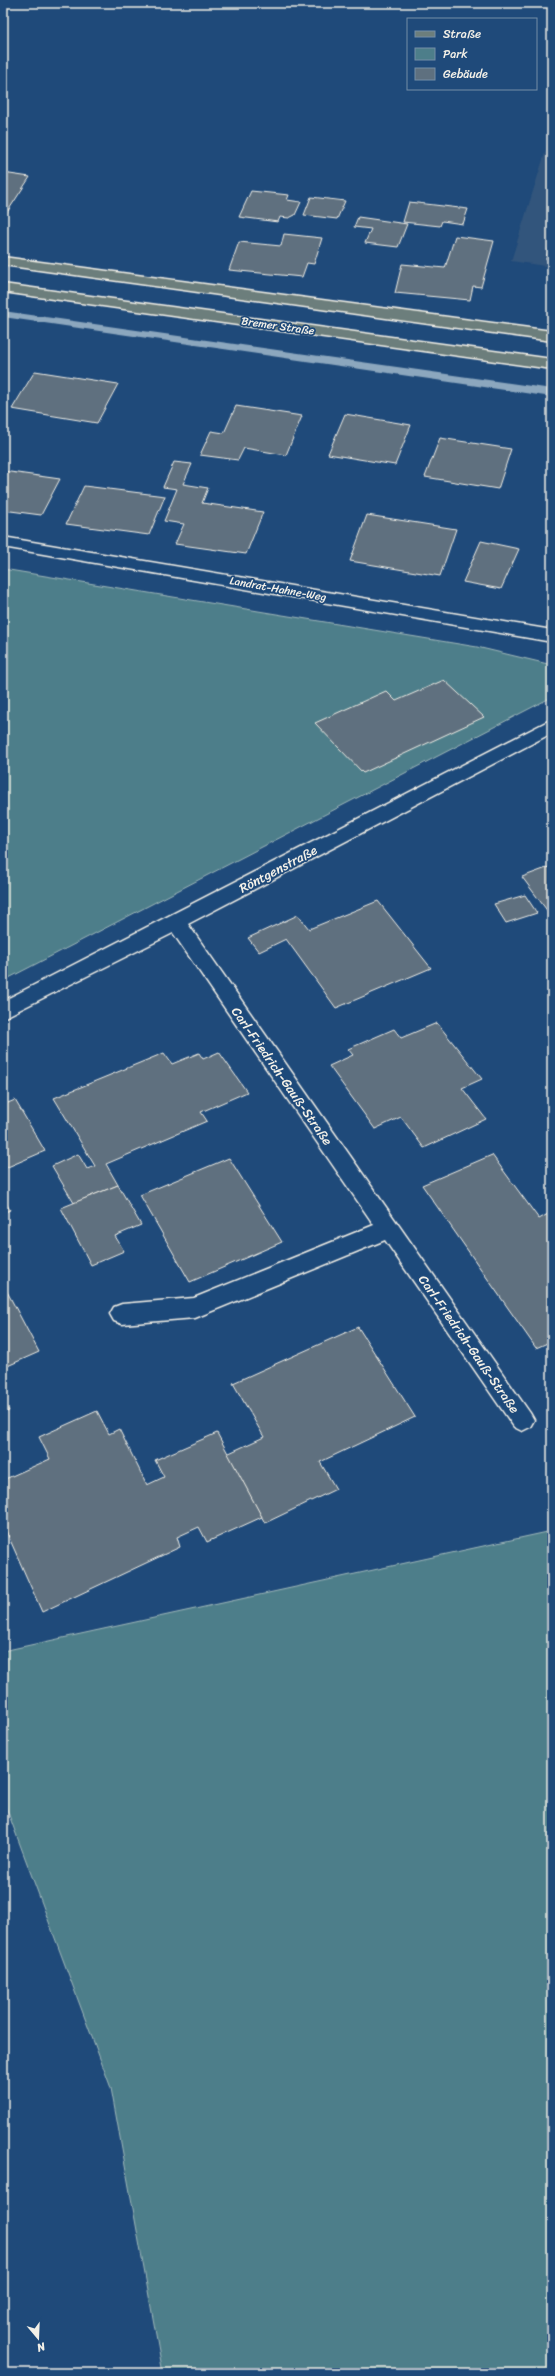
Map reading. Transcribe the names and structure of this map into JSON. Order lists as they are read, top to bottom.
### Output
{
  "streets": {
    "main road": ["Bremer Straße"],
    "street": ["Landrat-Hahne-Weg", "Röntgenstraße", "Carl-Friedrich-Gauß-Straße"]
  },
  "crossings": [
    ["Röntgenstraße", "Carl-Friedrich-Gauß-Straße"]
  ],
  "legend": ["Straße", "Park", "Gebäude"],
  "north": "bottom"
}
